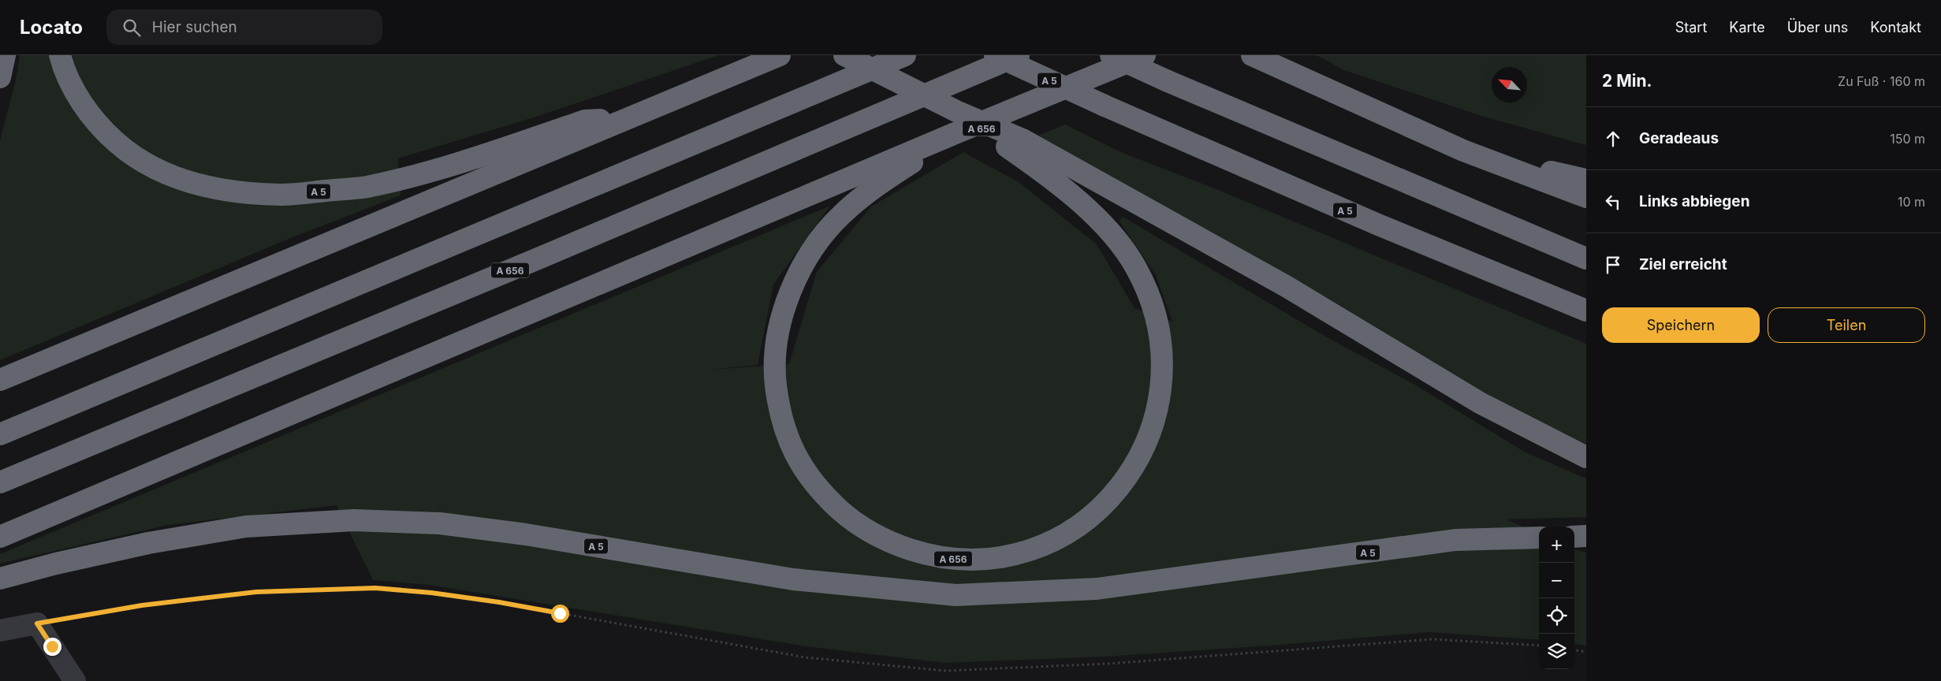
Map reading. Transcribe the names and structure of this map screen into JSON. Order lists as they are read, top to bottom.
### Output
{
  "streets": {
    "highway": ["A 5", "A 656"]
  },
  "north": "top left",
  "page": {
    "header": "Locato",
    "search": "Hier suchen",
    "nav": [
      "Start",
      "Karte",
      "Über uns",
      "Kontakt"
    ],
    "heading": ["2 Min.", "Zu Fuß · 160 m"],
    "list": [
      ["Geradeaus", "150 m"],
      ["Links abbiegen", "10 m"],
      "Ziel erreicht"
    ],
    "buttons": ["Speichern", "Teilen"],
    "map_buttons": ["+", "−"]
  }
}
